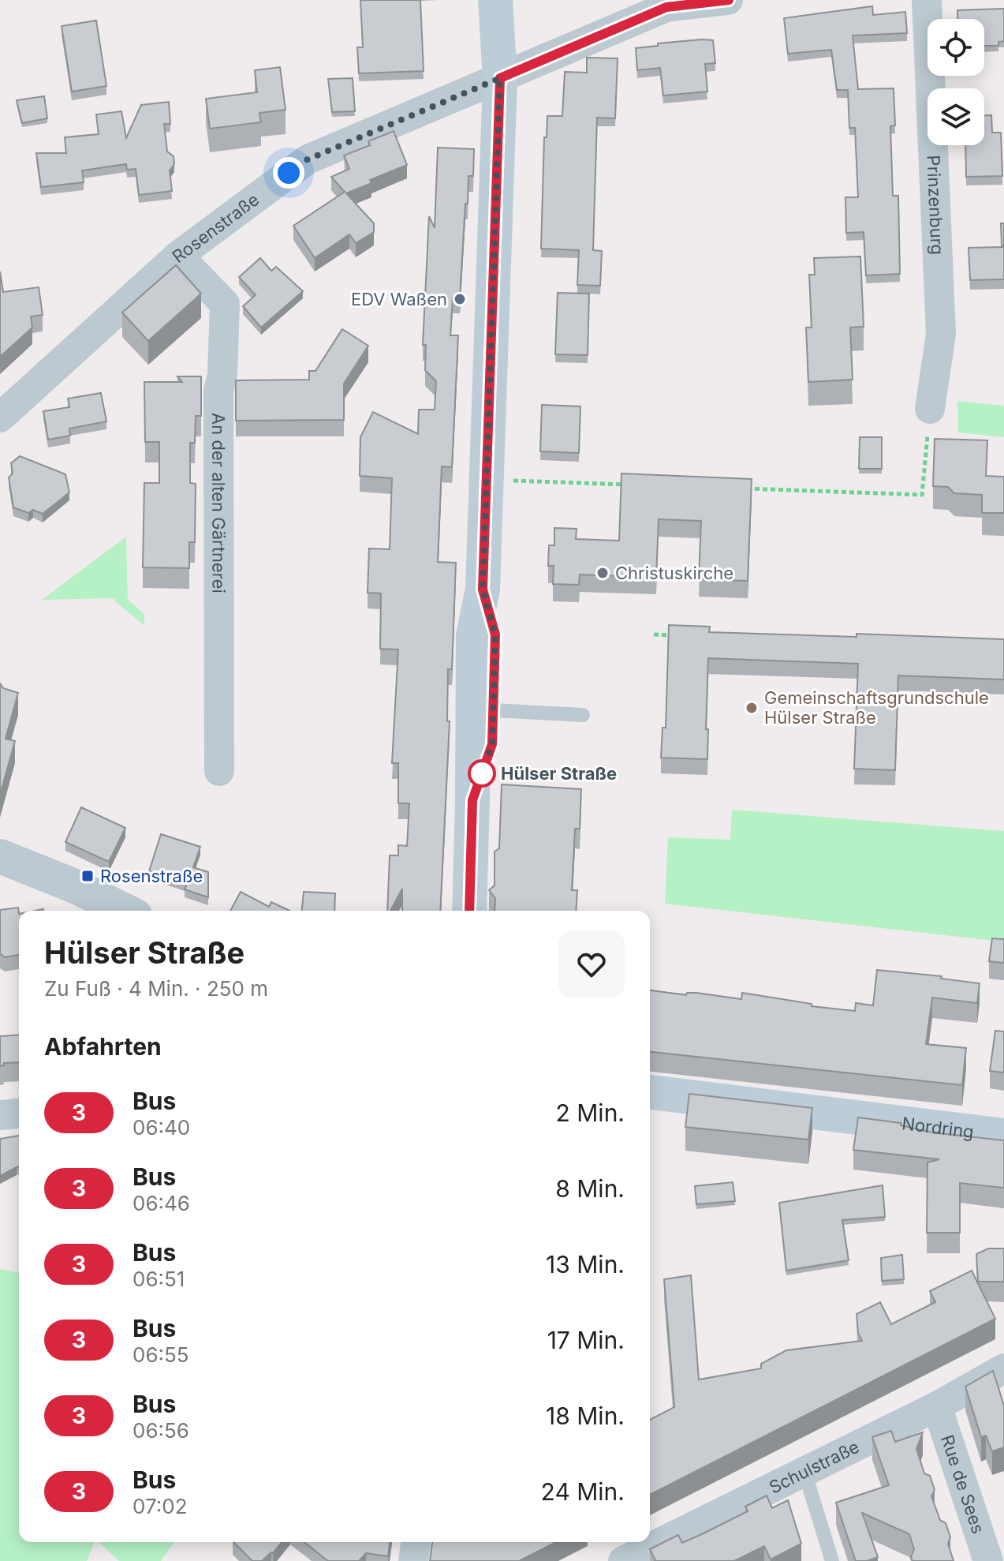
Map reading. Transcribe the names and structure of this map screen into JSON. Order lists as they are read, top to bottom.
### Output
{
  "streets": {
    "main road": ["Nordring"],
    "street": [
      "Prinzenburg",
      "Rosenstraße",
      "An der alten Gärtnerei",
      "Schulstraße",
      "Rue de Sees"
    ]
  },
  "crossings": [
    ["Rosenstraße", "An der alten Gärtnerei"],
    ["Schulstraße", "Rue de Sees"]
  ],
  "places": {
    "other": [
      "EDV Waßen",
      "Christuskirche",
      "Gemeinschaftsgrundschule Hülser Straße",
      "Hülser Straße"
    ],
    "transit": ["Rosenstraße"]
  },
  "lines": ["bus line 3"],
  "page": {
    "heading": [
      ["Hülser Straße", "Zu Fuß · 4 Min. · 250 m"],
      "Abfahrten"
    ],
    "list": [
      {
        "mark": "3",
        "name": "Bus",
        "note": "06:40",
        "value": "2 Min."
      },
      {
        "mark": "3",
        "name": "Bus",
        "note": "06:46",
        "value": "8 Min."
      },
      {
        "mark": "3",
        "name": "Bus",
        "note": "06:51",
        "value": "13 Min."
      },
      {
        "mark": "3",
        "name": "Bus",
        "note": "06:55",
        "value": "17 Min."
      },
      {
        "mark": "3",
        "name": "Bus",
        "note": "06:56",
        "value": "18 Min."
      },
      {
        "mark": "3",
        "name": "Bus",
        "note": "07:02",
        "value": "24 Min."
      }
    ]
  }
}
